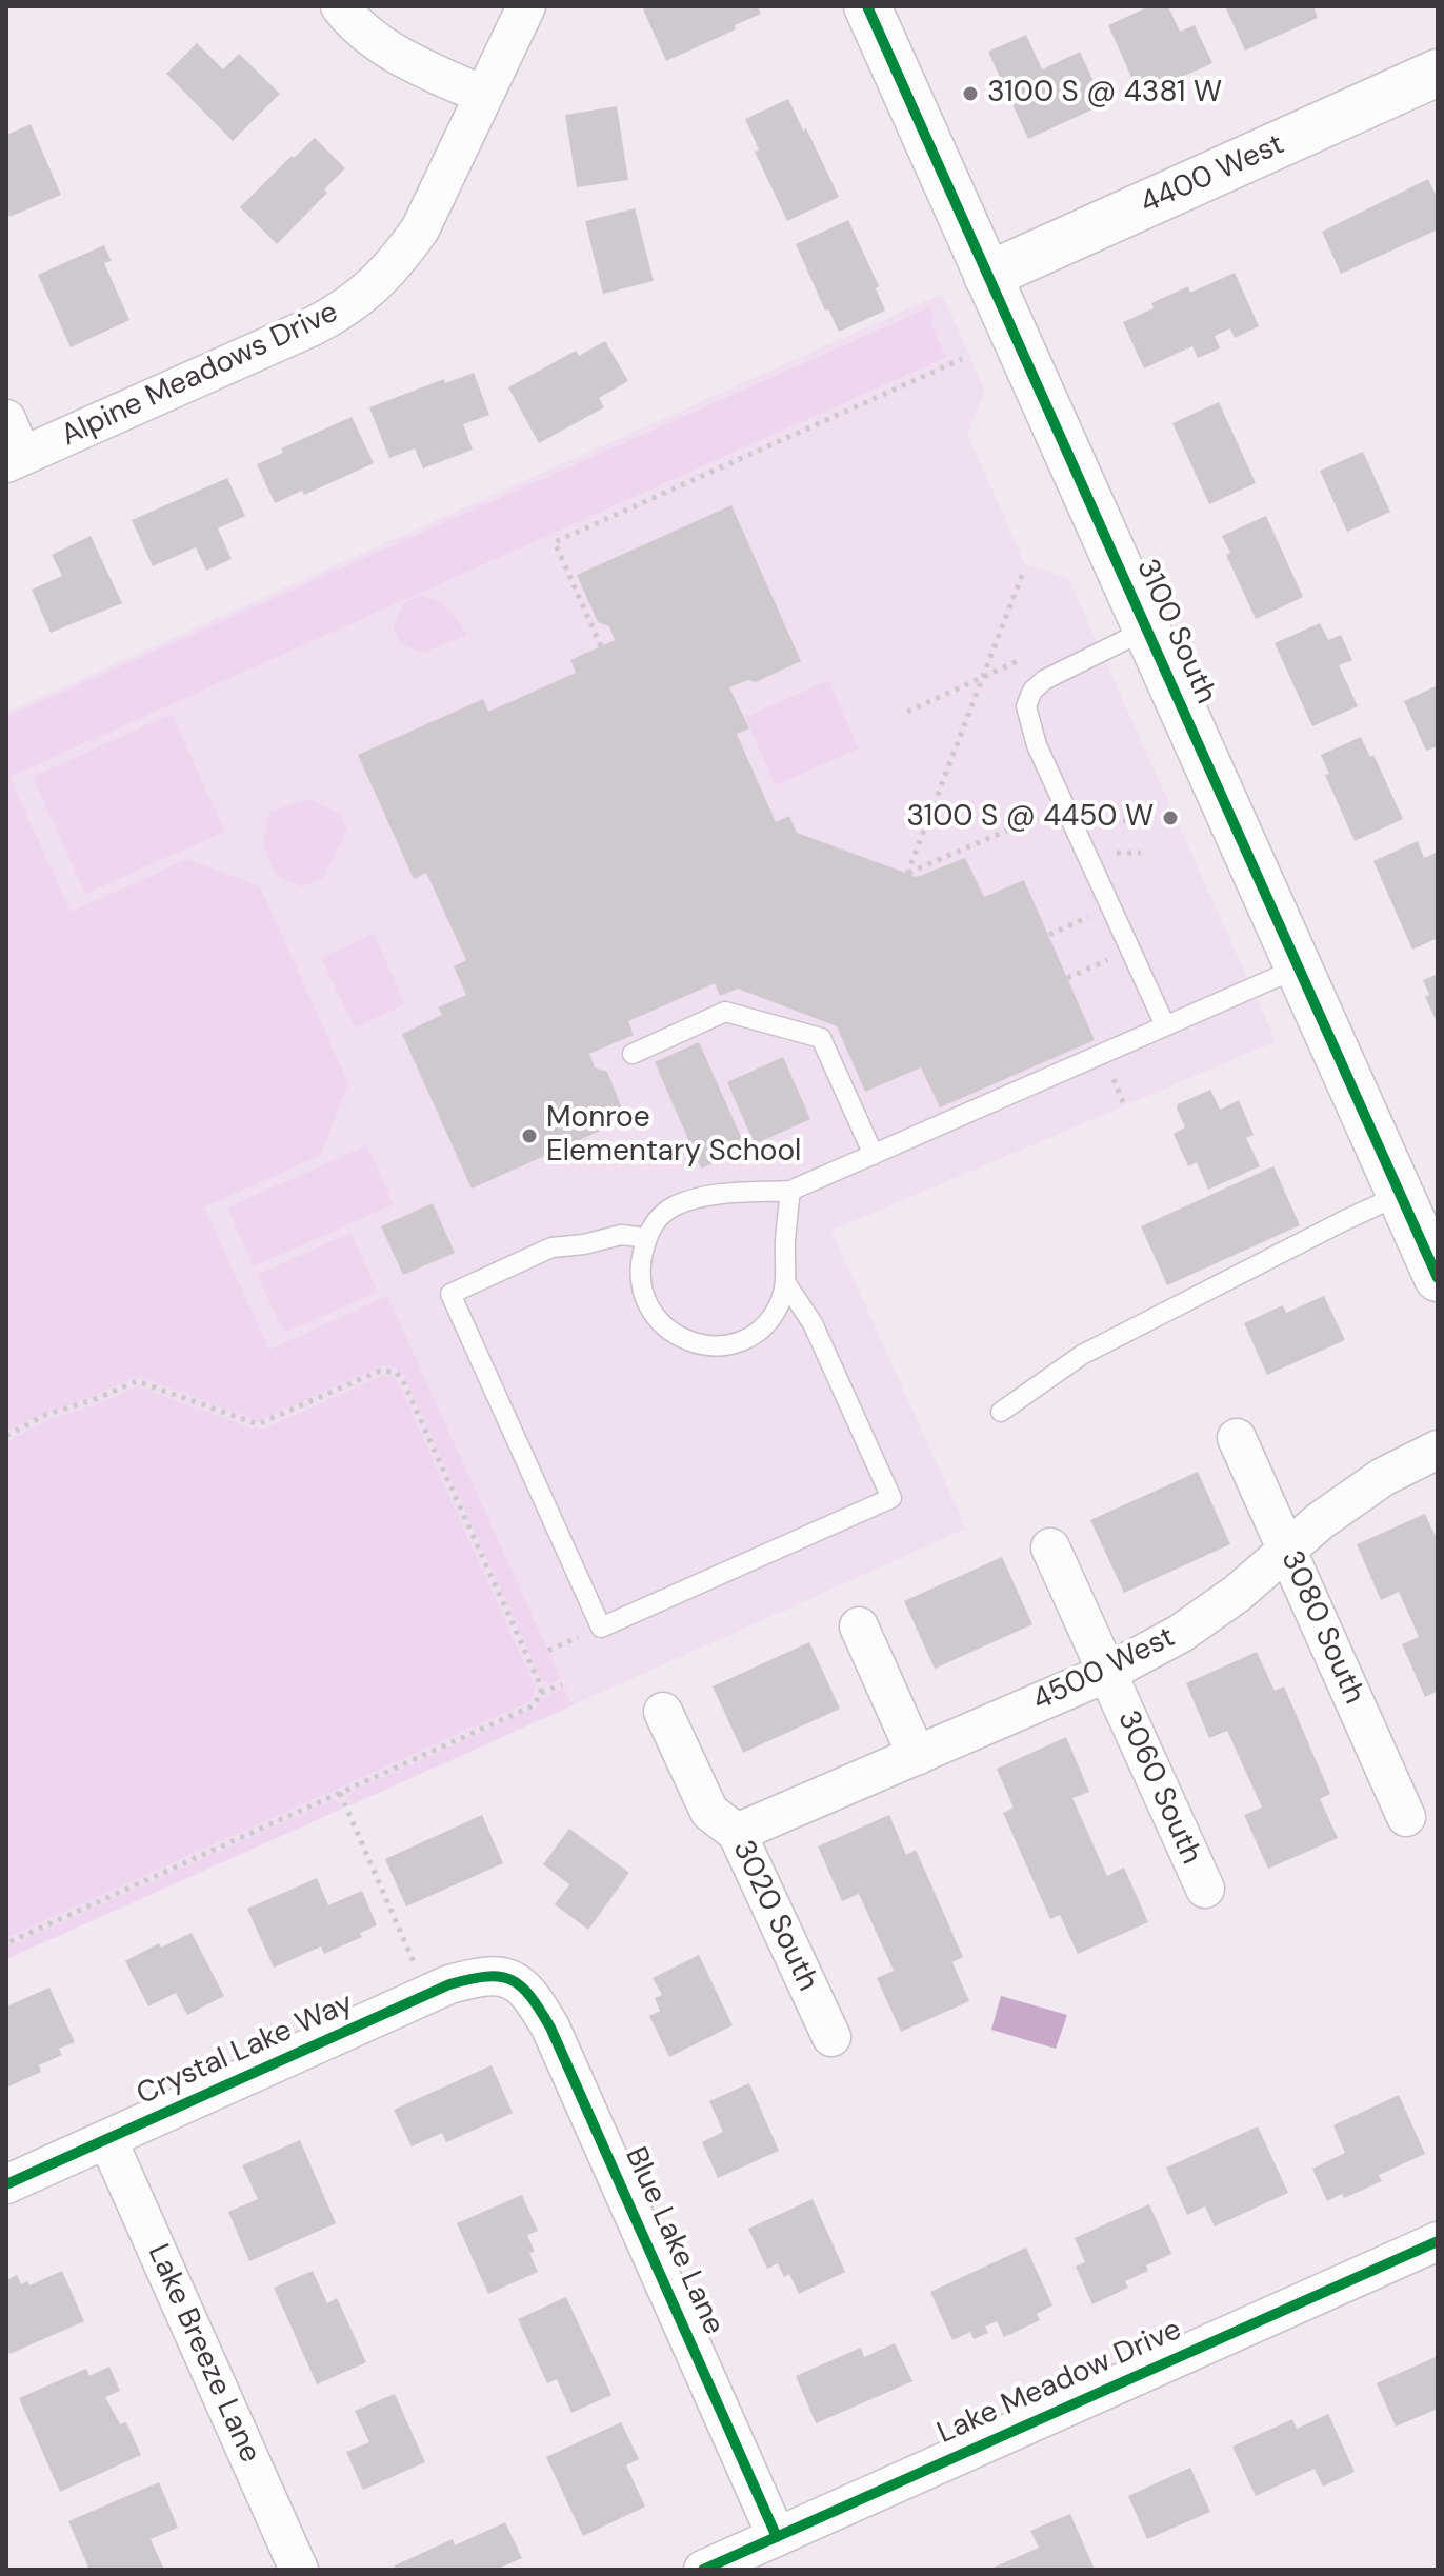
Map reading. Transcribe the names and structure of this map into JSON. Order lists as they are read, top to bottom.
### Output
{
  "streets": {
    "main road": ["4400 West", "3100 South"],
    "street": [
      "Alpine Meadows Drive",
      "3080 South",
      "4500 West",
      "3060 South",
      "3020 South",
      "Crystal Lake Way",
      "Blue Lake Lane",
      "Lake Breeze Lane",
      "Lake Meadow Drive"
    ]
  },
  "crossings": [
    ["4400 West", "3100 South"],
    ["3080 South", "4500 West"],
    ["4500 West", "3060 South"],
    ["4500 West", "3020 South"],
    ["Crystal Lake Way", "Blue Lake Lane"],
    ["Crystal Lake Way", "Lake Breeze Lane"],
    ["Blue Lake Lane", "Lake Meadow Drive"]
  ],
  "places": ["3100 S @ 4381 W", "3100 S @ 4450 W", "Monroe Elementary School"]
}
